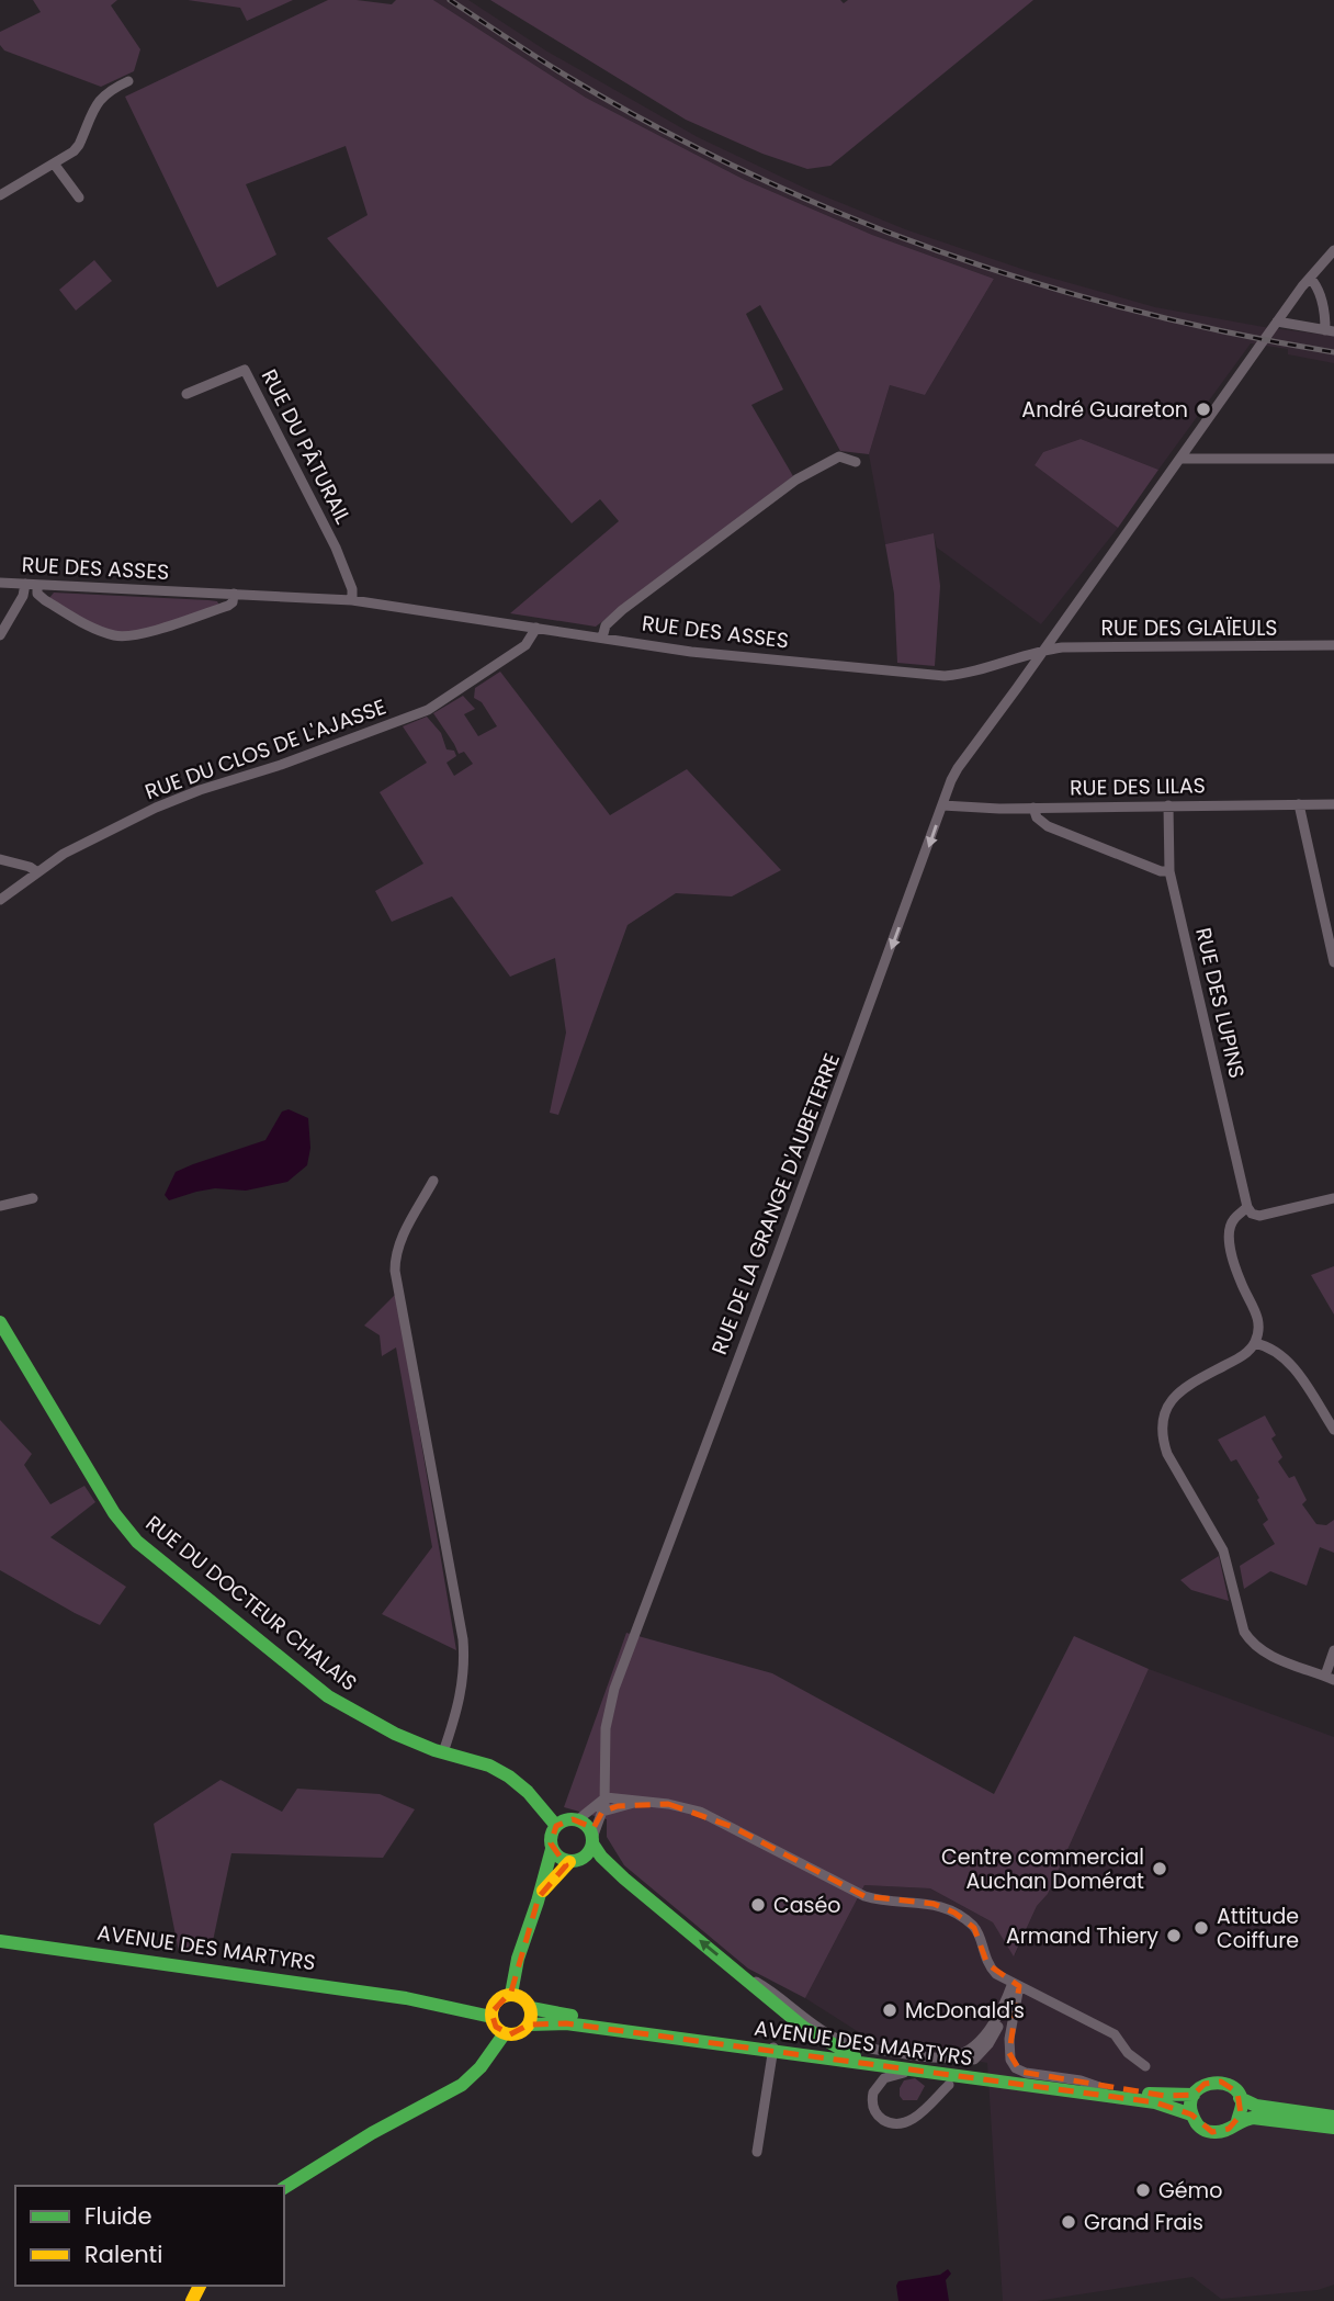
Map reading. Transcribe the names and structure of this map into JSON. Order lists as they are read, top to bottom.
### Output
{
  "streets": {
    "main road": ["RUE DU DOCTEUR CHALAIS", "AVENUE DES MARTYRS"],
    "street": [
      "RUE DU PÂTURAIL",
      "RUE DES ASSES",
      "RUE DES GLAÏEULS",
      "RUE DU CLOS DE L'AJASSE",
      "RUE DES LILAS",
      "RUE DES LUPINS",
      "RUE DE LA GRANGE D'AUBETERRE"
    ]
  },
  "crossings": [
    ["RUE DU PÂTURAIL", "RUE DES ASSES"],
    ["RUE DES ASSES", "RUE DES GLAÏEULS"],
    ["RUE DES ASSES", "RUE DU CLOS DE L'AJASSE"],
    ["RUE DES ASSES", "RUE DE LA GRANGE D'AUBETERRE"],
    ["RUE DES GLAÏEULS", "RUE DE LA GRANGE D'AUBETERRE"],
    ["RUE DES LILAS", "RUE DES LUPINS"],
    ["RUE DES LILAS", "RUE DE LA GRANGE D'AUBETERRE"],
    ["RUE DE LA GRANGE D'AUBETERRE", "RUE DU DOCTEUR CHALAIS"]
  ],
  "one_way": ["RUE DE LA GRANGE D'AUBETERRE"],
  "places": [
    "André Guareton",
    "Centre commercial Auchan Domérat",
    "Caséo",
    "Attitude Coiffure",
    "Armand Thiery",
    "McDonald's",
    "Gémo",
    "Grand Frais"
  ],
  "legend": ["Fluide", "Ralenti"]
}
